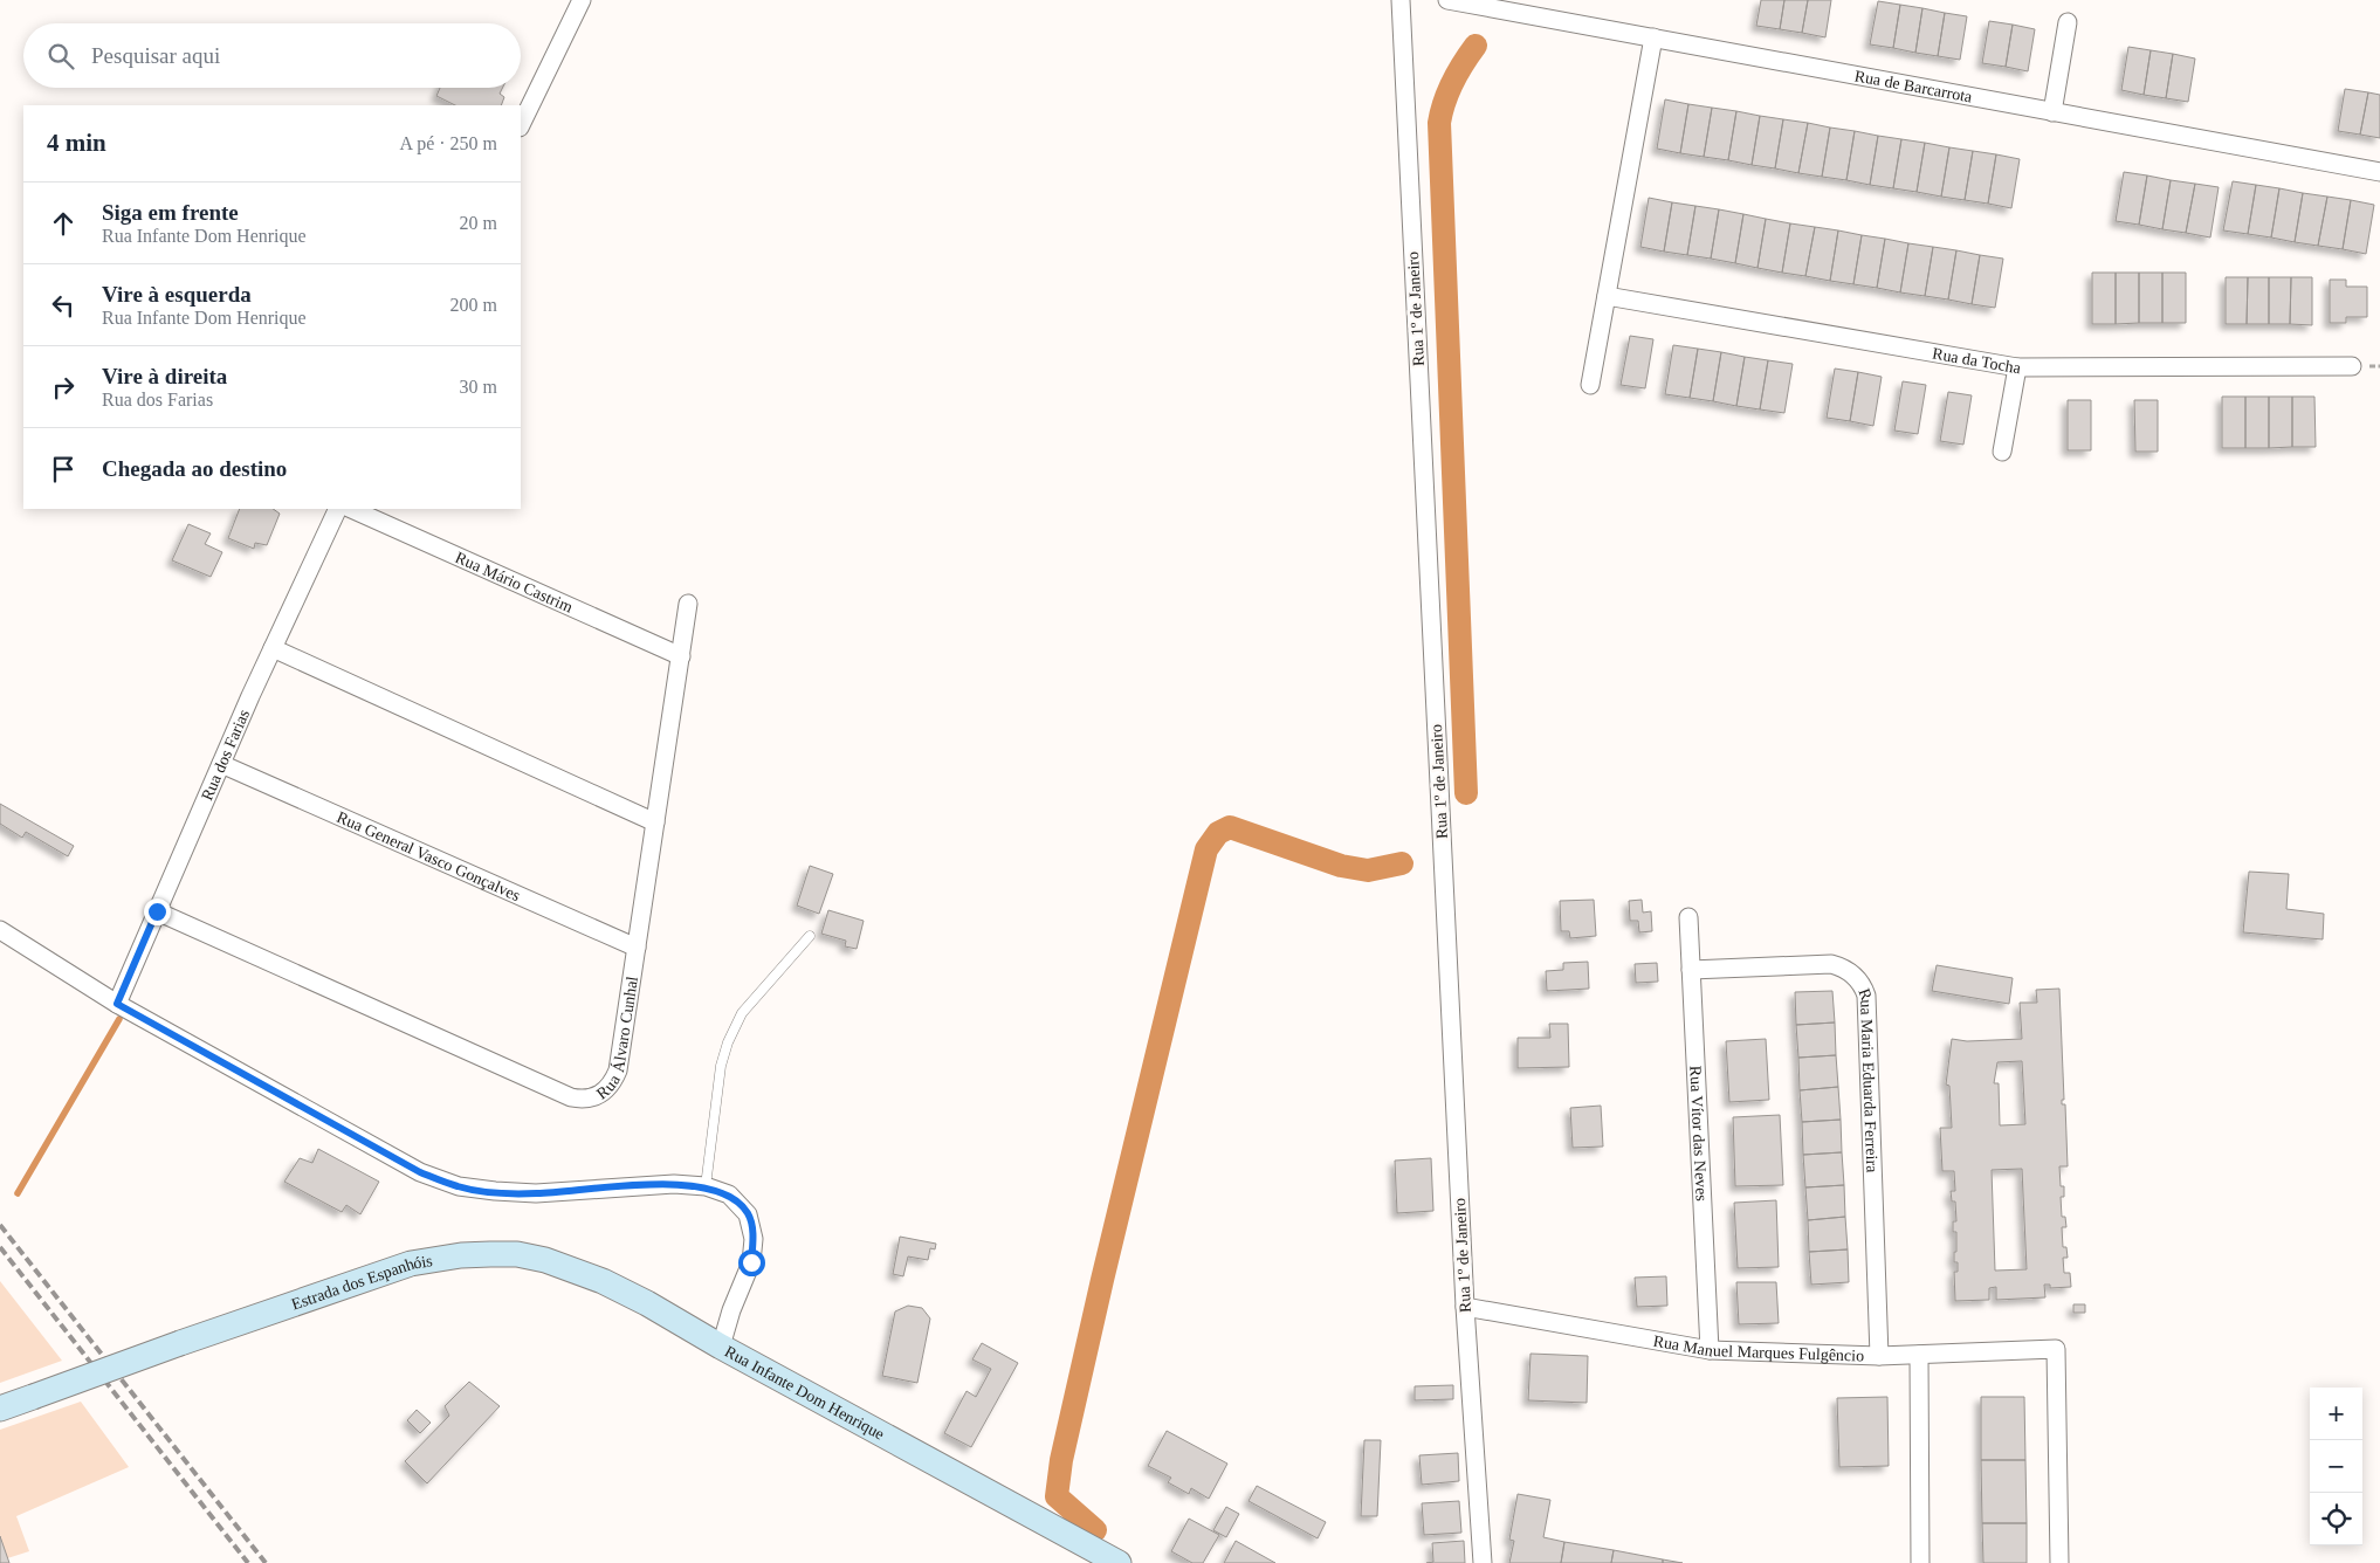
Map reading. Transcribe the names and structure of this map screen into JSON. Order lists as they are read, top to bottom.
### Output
{
  "streets": {
    "main road": ["Estrada dos Espanhóis", "Rua Infante Dom Henrique"],
    "street": [
      "Rua de Barcarrota",
      "Rua 1º de Janeiro",
      "Rua da Tocha",
      "Rua Mário Castrim",
      "Rua dos Farias",
      "Rua General Vasco Gonçalves",
      "Rua Álvaro Cunhal",
      "Rua Maria Eduarda Ferreira",
      "Rua Vítor das Neves",
      "Rua Manuel Marques Fulgêncio"
    ]
  },
  "crossings": [
    ["Rua 1º de Janeiro", "Rua Manuel Marques Fulgêncio"],
    ["Rua Mário Castrim", "Rua Álvaro Cunhal"],
    ["Rua dos Farias", "Rua General Vasco Gonçalves"],
    ["Rua dos Farias", "Rua Álvaro Cunhal"],
    ["Rua dos Farias", "Rua Infante Dom Henrique"],
    ["Rua General Vasco Gonçalves", "Rua Álvaro Cunhal"],
    ["Rua Maria Eduarda Ferreira", "Rua Vítor das Neves"],
    ["Rua Maria Eduarda Ferreira", "Rua Manuel Marques Fulgêncio"],
    ["Rua Vítor das Neves", "Rua Manuel Marques Fulgêncio"],
    ["Estrada dos Espanhóis", "Rua Infante Dom Henrique"]
  ],
  "page": {
    "search": "Pesquisar aqui",
    "heading": ["4 min", "A pé · 250 m"],
    "list": [
      ["Siga em frente", "Rua Infante Dom Henrique", "20 m"],
      ["Vire à esquerda", "Rua Infante Dom Henrique", "200 m"],
      ["Vire à direita", "Rua dos Farias", "30 m"],
      "Chegada ao destino"
    ],
    "map_buttons": ["+", "−"]
  }
}
